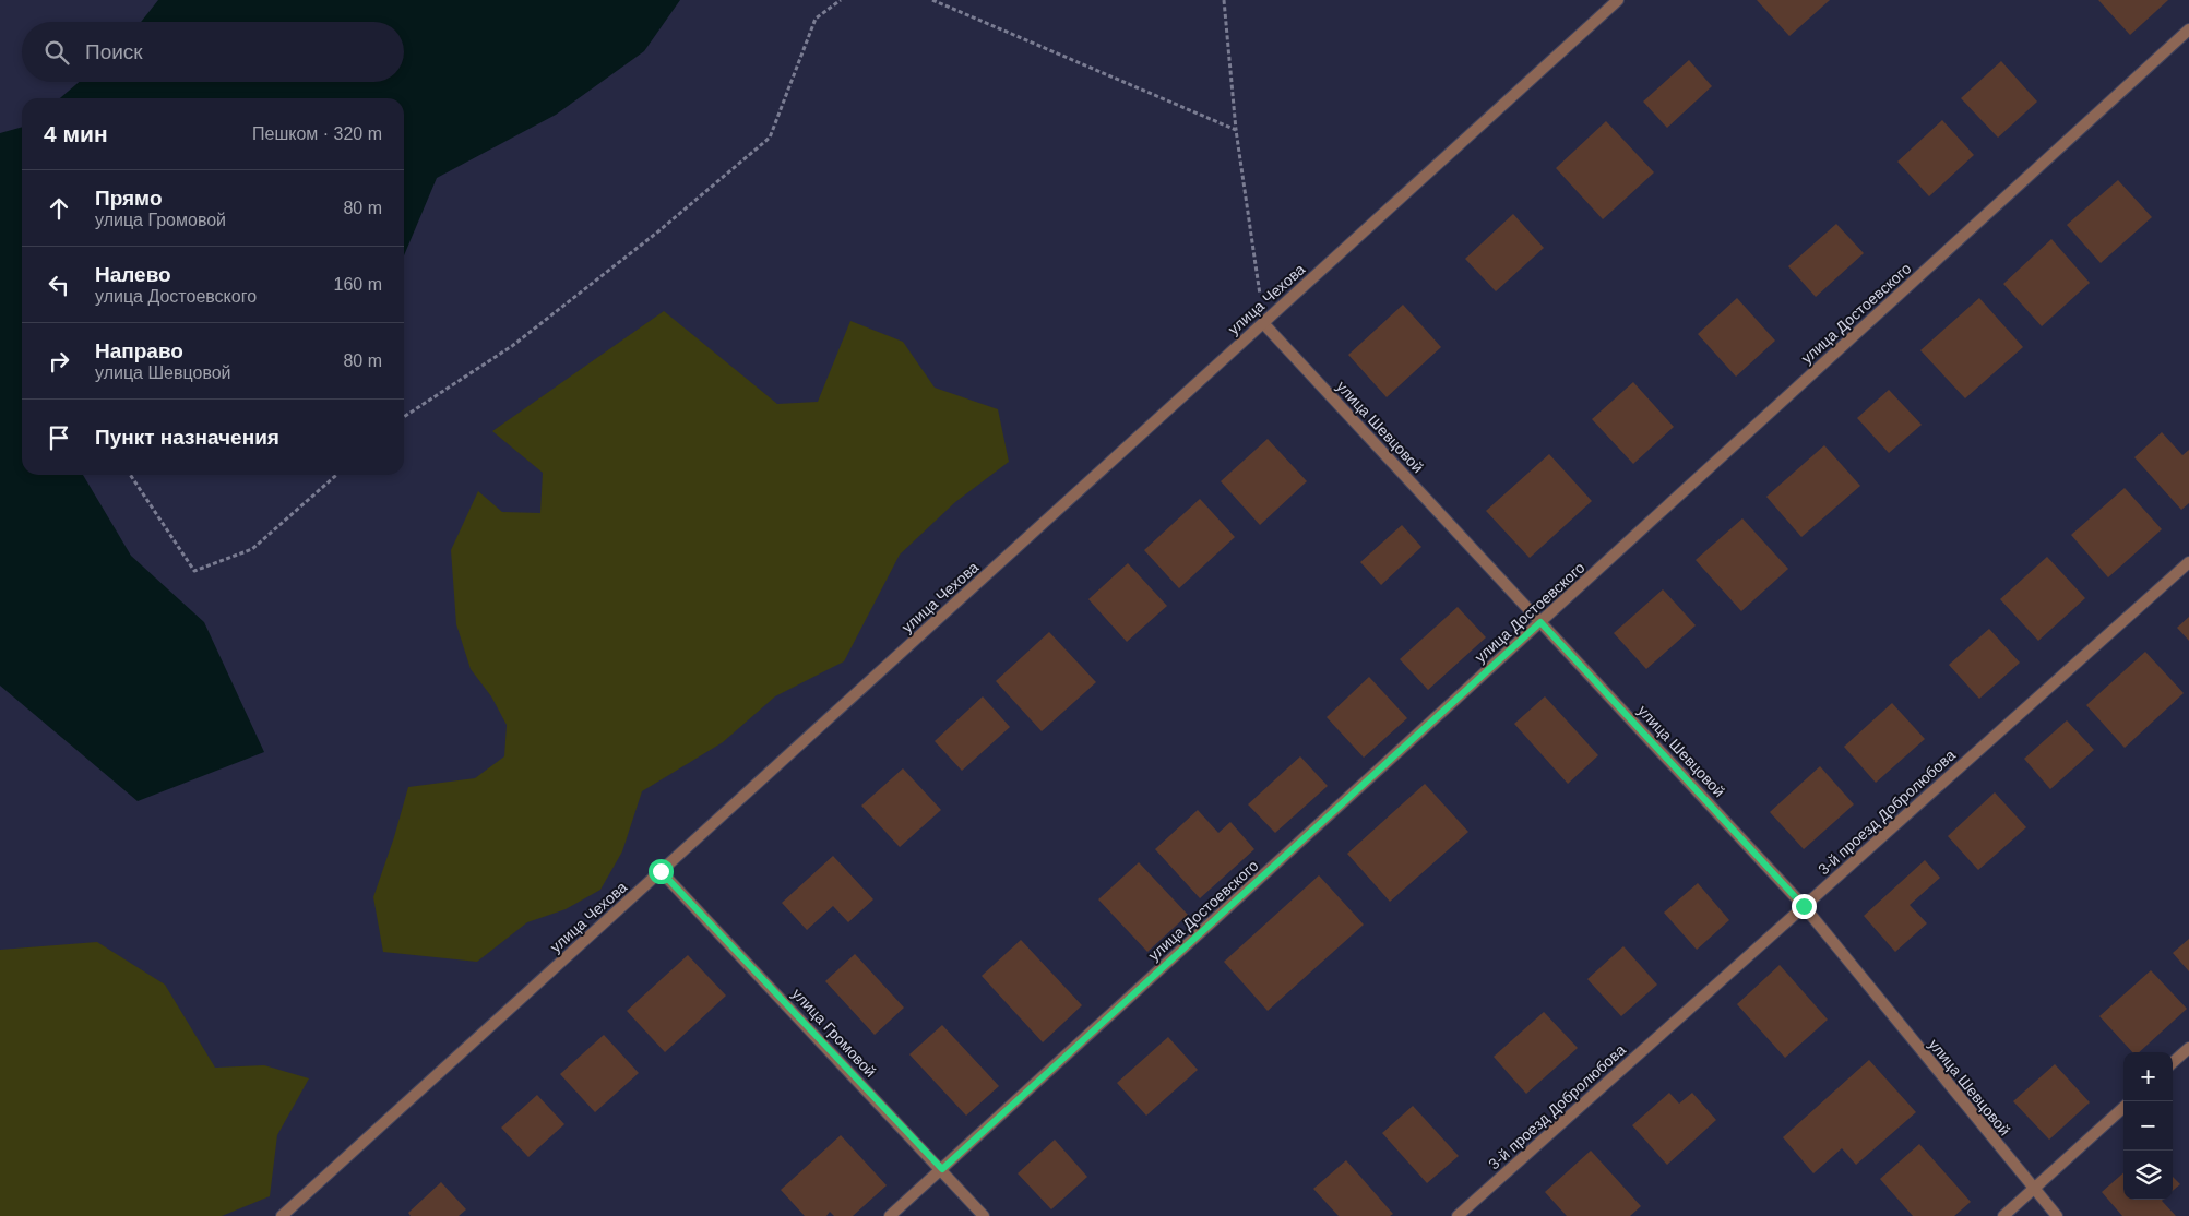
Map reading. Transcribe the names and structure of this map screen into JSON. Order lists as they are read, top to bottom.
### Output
{
  "streets": {
    "street": [
      "улица Чехова",
      "улица Достоевского",
      "улица Шевцовой",
      "3-й проезд Добролюбова",
      "улица Громовой"
    ]
  },
  "crossings": [
    ["улица Чехова", "улица Шевцовой"],
    ["улица Чехова", "улица Громовой"],
    ["улица Достоевского", "улица Шевцовой"],
    ["улица Достоевского", "улица Громовой"],
    ["улица Шевцовой", "3-й проезд Добролюбова"]
  ],
  "page": {
    "search": "Поиск",
    "heading": ["4 мин", "Пешком · 320 m"],
    "list": [
      ["Прямо", "улица Громовой", "80 m"],
      ["Налево", "улица Достоевского", "160 m"],
      ["Направо", "улица Шевцовой", "80 m"],
      "Пункт назначения"
    ],
    "map_buttons": ["+", "−"]
  }
}
